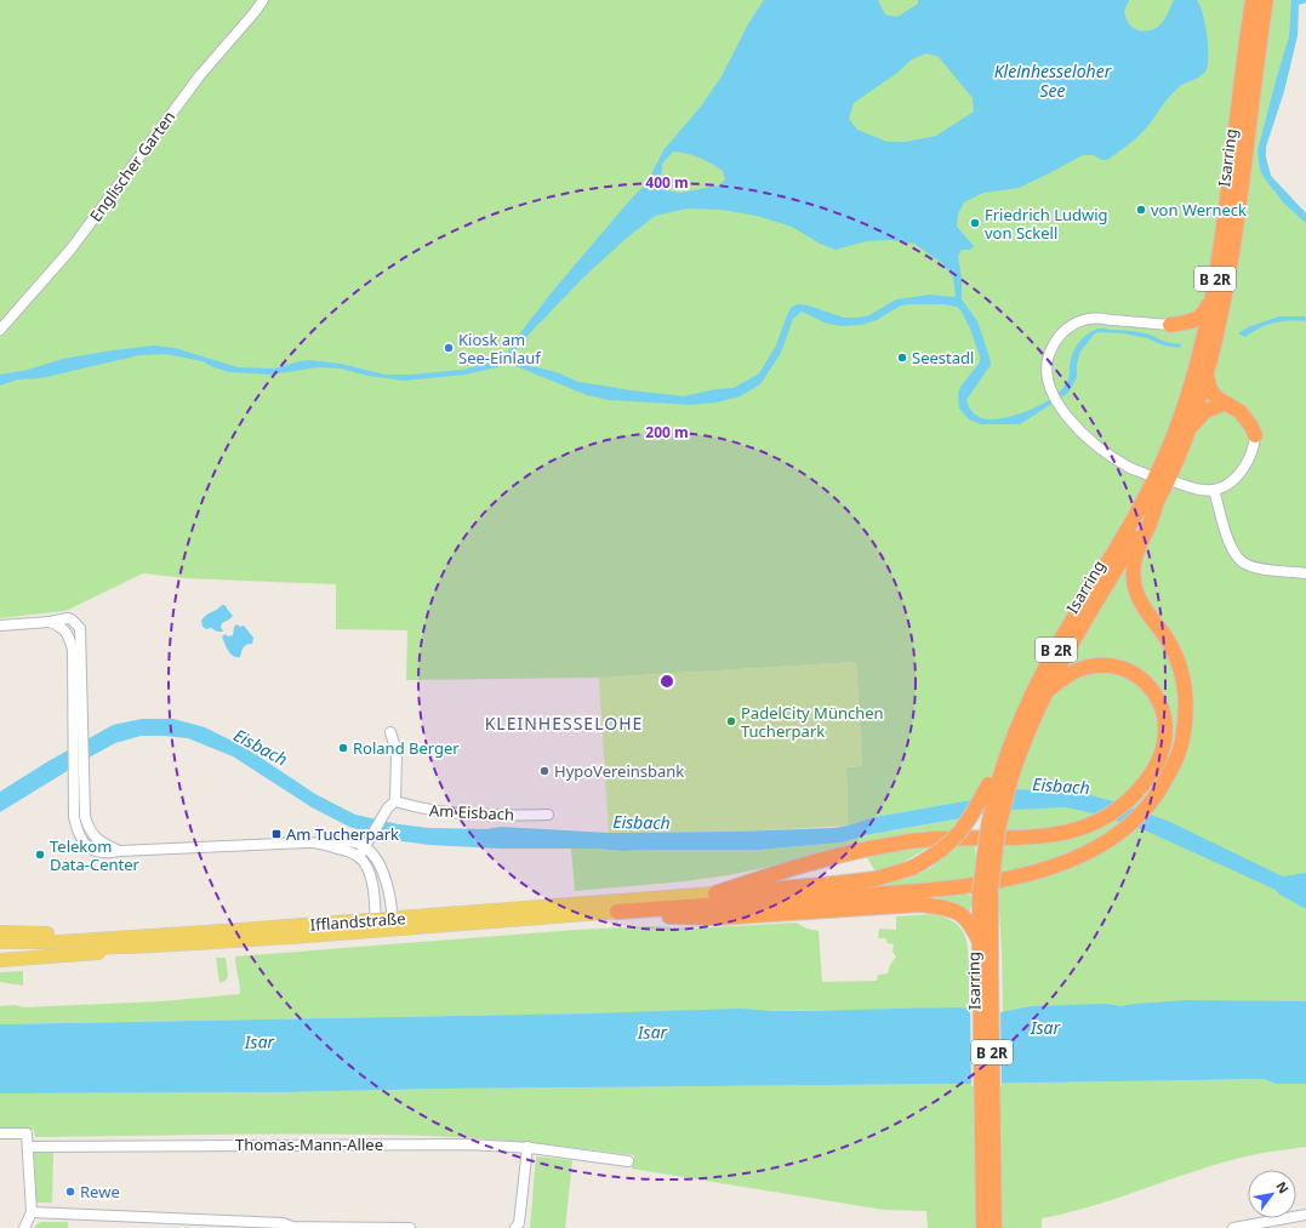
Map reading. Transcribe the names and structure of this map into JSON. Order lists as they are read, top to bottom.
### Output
{
  "streets": {
    "highway": ["Isarring", "B 2R"],
    "main road": ["Ifflandstraße"],
    "street": ["Englischer Garten", "Am Eisbach", "Thomas-Mann-Allee"]
  },
  "districts": ["KLEINHESSELOHE"],
  "water": ["Kleinhesseloher See", "Eisbach", "Isar"],
  "places": {
    "other": [
      "von Werneck",
      "Friedrich Ludwig von Sckell",
      "Kiosk am See-Einlauf",
      "Seestadl",
      "PadelCity München Tucherpark",
      "Roland Berger",
      "HypoVereinsbank",
      "Telekom Data-Center",
      "Rewe"
    ],
    "transit": ["Am Tucherpark"]
  },
  "north": "top right",
  "rings": ["400 m", "200 m"]
}
